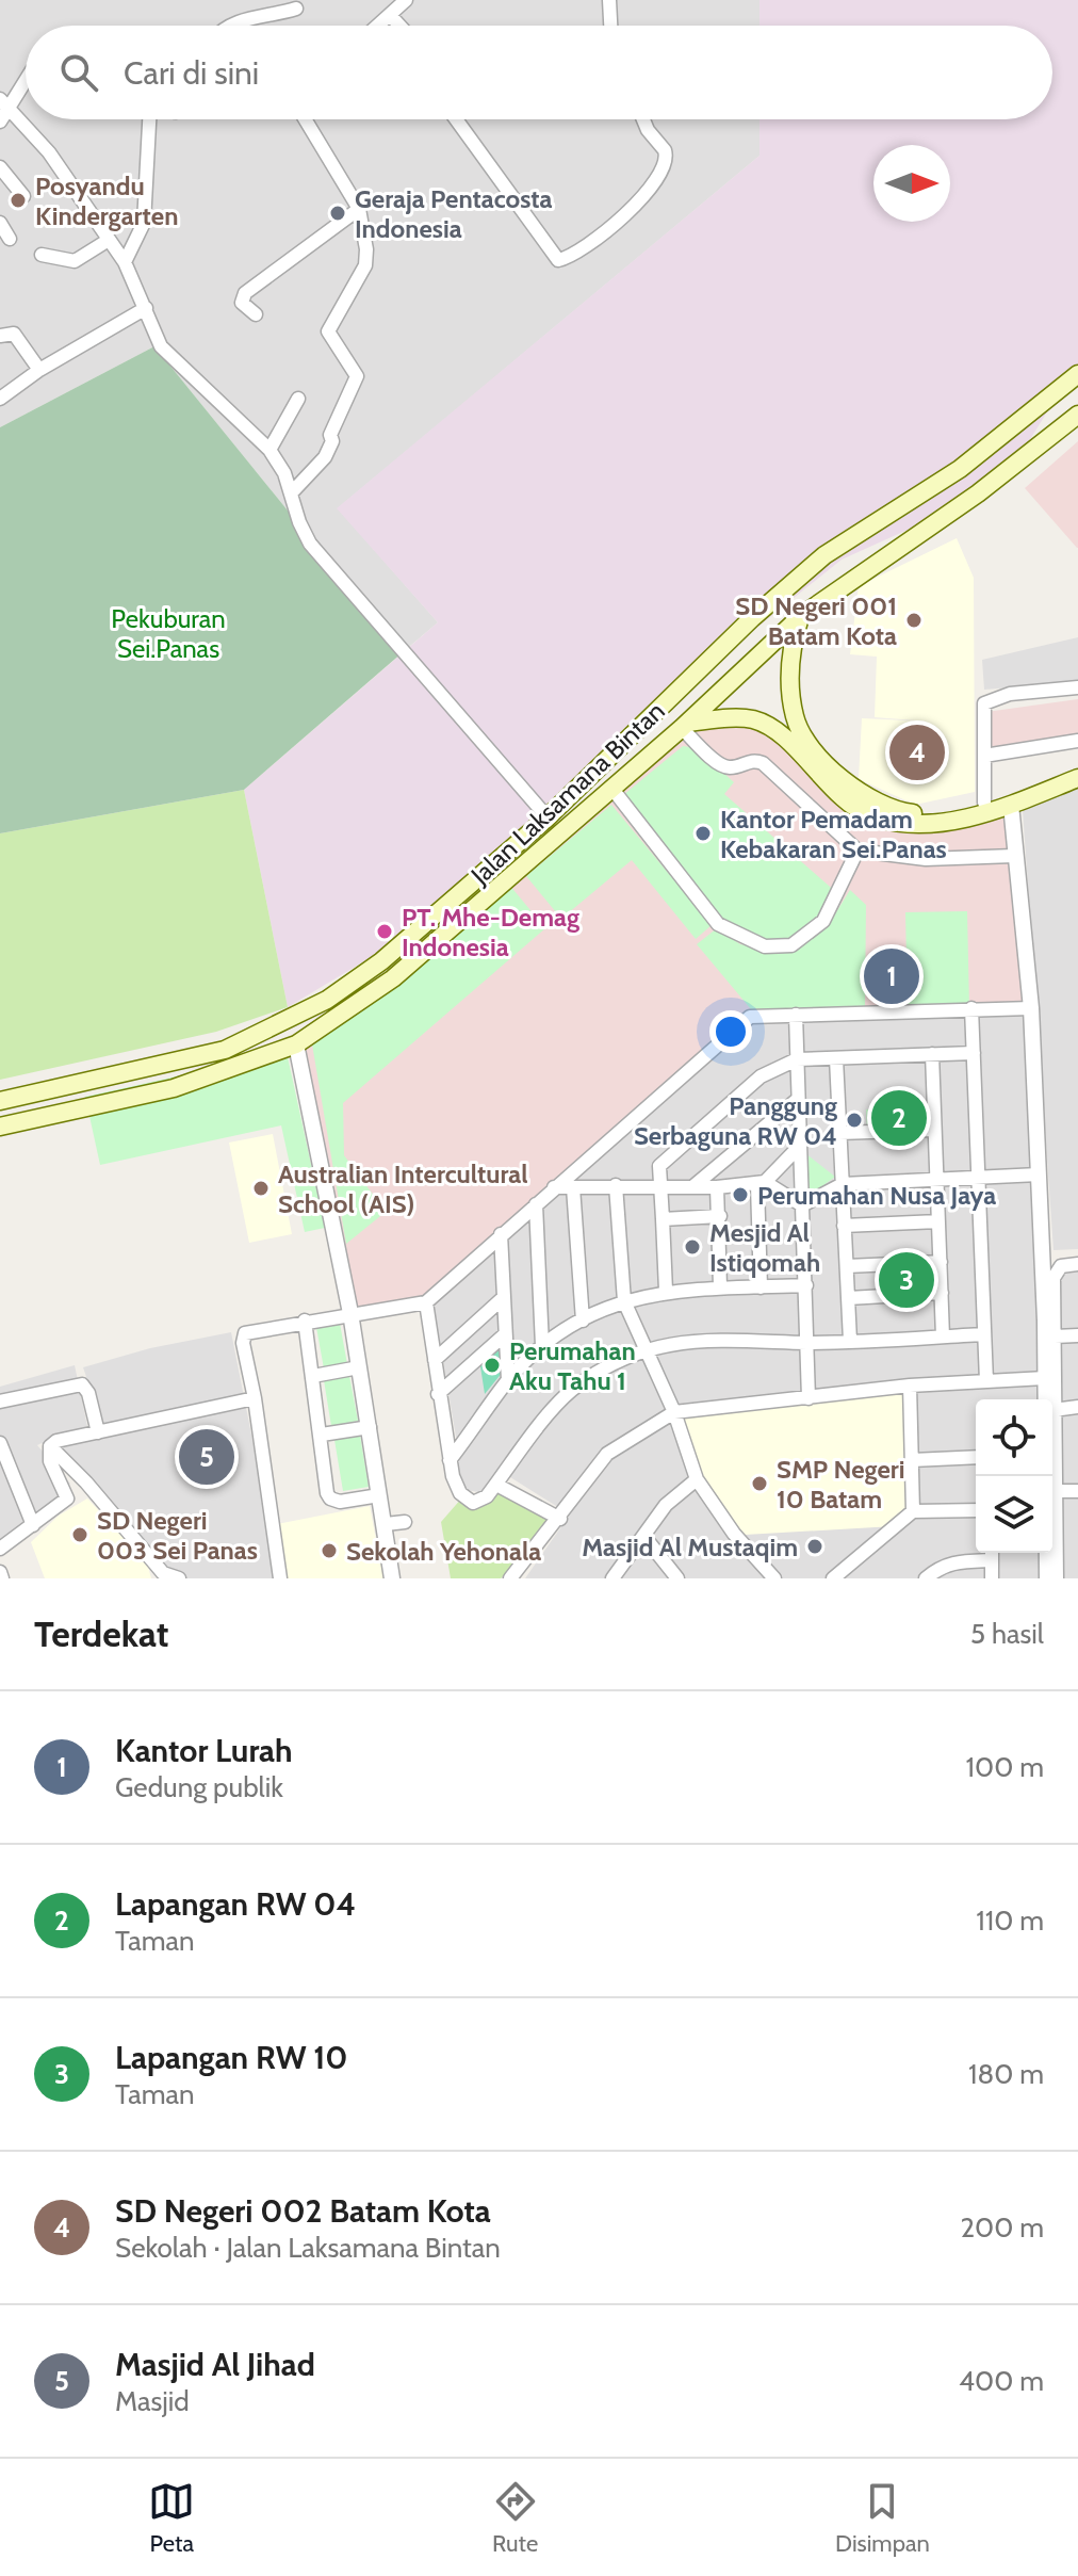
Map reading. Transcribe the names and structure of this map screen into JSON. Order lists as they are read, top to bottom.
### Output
{
  "streets": {
    "main road": ["Jalan Laksamana Bintan"]
  },
  "parks": ["Pekuburan Sei.Panas"],
  "places": [
    "Posyandu Kindergarten",
    "Geraja Pentacosta Indonesia",
    "SD Negeri 001 Batam Kota",
    "Kantor Pemadam Kebakaran Sei.Panas",
    "PT. Mhe-Demag Indonesia",
    "Panggung Serbaguna RW 04",
    "Australian Intercultural School (AIS)",
    "Perumahan Nusa Jaya",
    "Mesjid Al Istiqomah",
    "Perumahan Aku Tahu 1",
    "SMP Negeri 10 Batam",
    "SD Negeri 003 Sei Panas",
    "Masjid Al Mustaqim",
    "Sekolah Yehonala"
  ],
  "north": "right",
  "page": {
    "search": "Cari di sini",
    "pins": [
      "4",
      "1",
      "2",
      "3",
      "5"
    ],
    "heading": ["Terdekat", "5 hasil"],
    "list": [
      {
        "mark": "1",
        "name": "Kantor Lurah",
        "note": "Gedung publik",
        "value": "100 m"
      },
      {
        "mark": "2",
        "name": "Lapangan RW 04",
        "note": "Taman",
        "value": "110 m"
      },
      {
        "mark": "3",
        "name": "Lapangan RW 10",
        "note": "Taman",
        "value": "180 m"
      },
      {
        "mark": "4",
        "name": "SD Negeri 002 Batam Kota",
        "note": "Sekolah · Jalan Laksamana Bintan",
        "value": "200 m"
      },
      {
        "mark": "5",
        "name": "Masjid Al Jihad",
        "note": "Masjid",
        "value": "400 m"
      }
    ],
    "nav": ["Peta", "Rute", "Disimpan"]
  }
}
